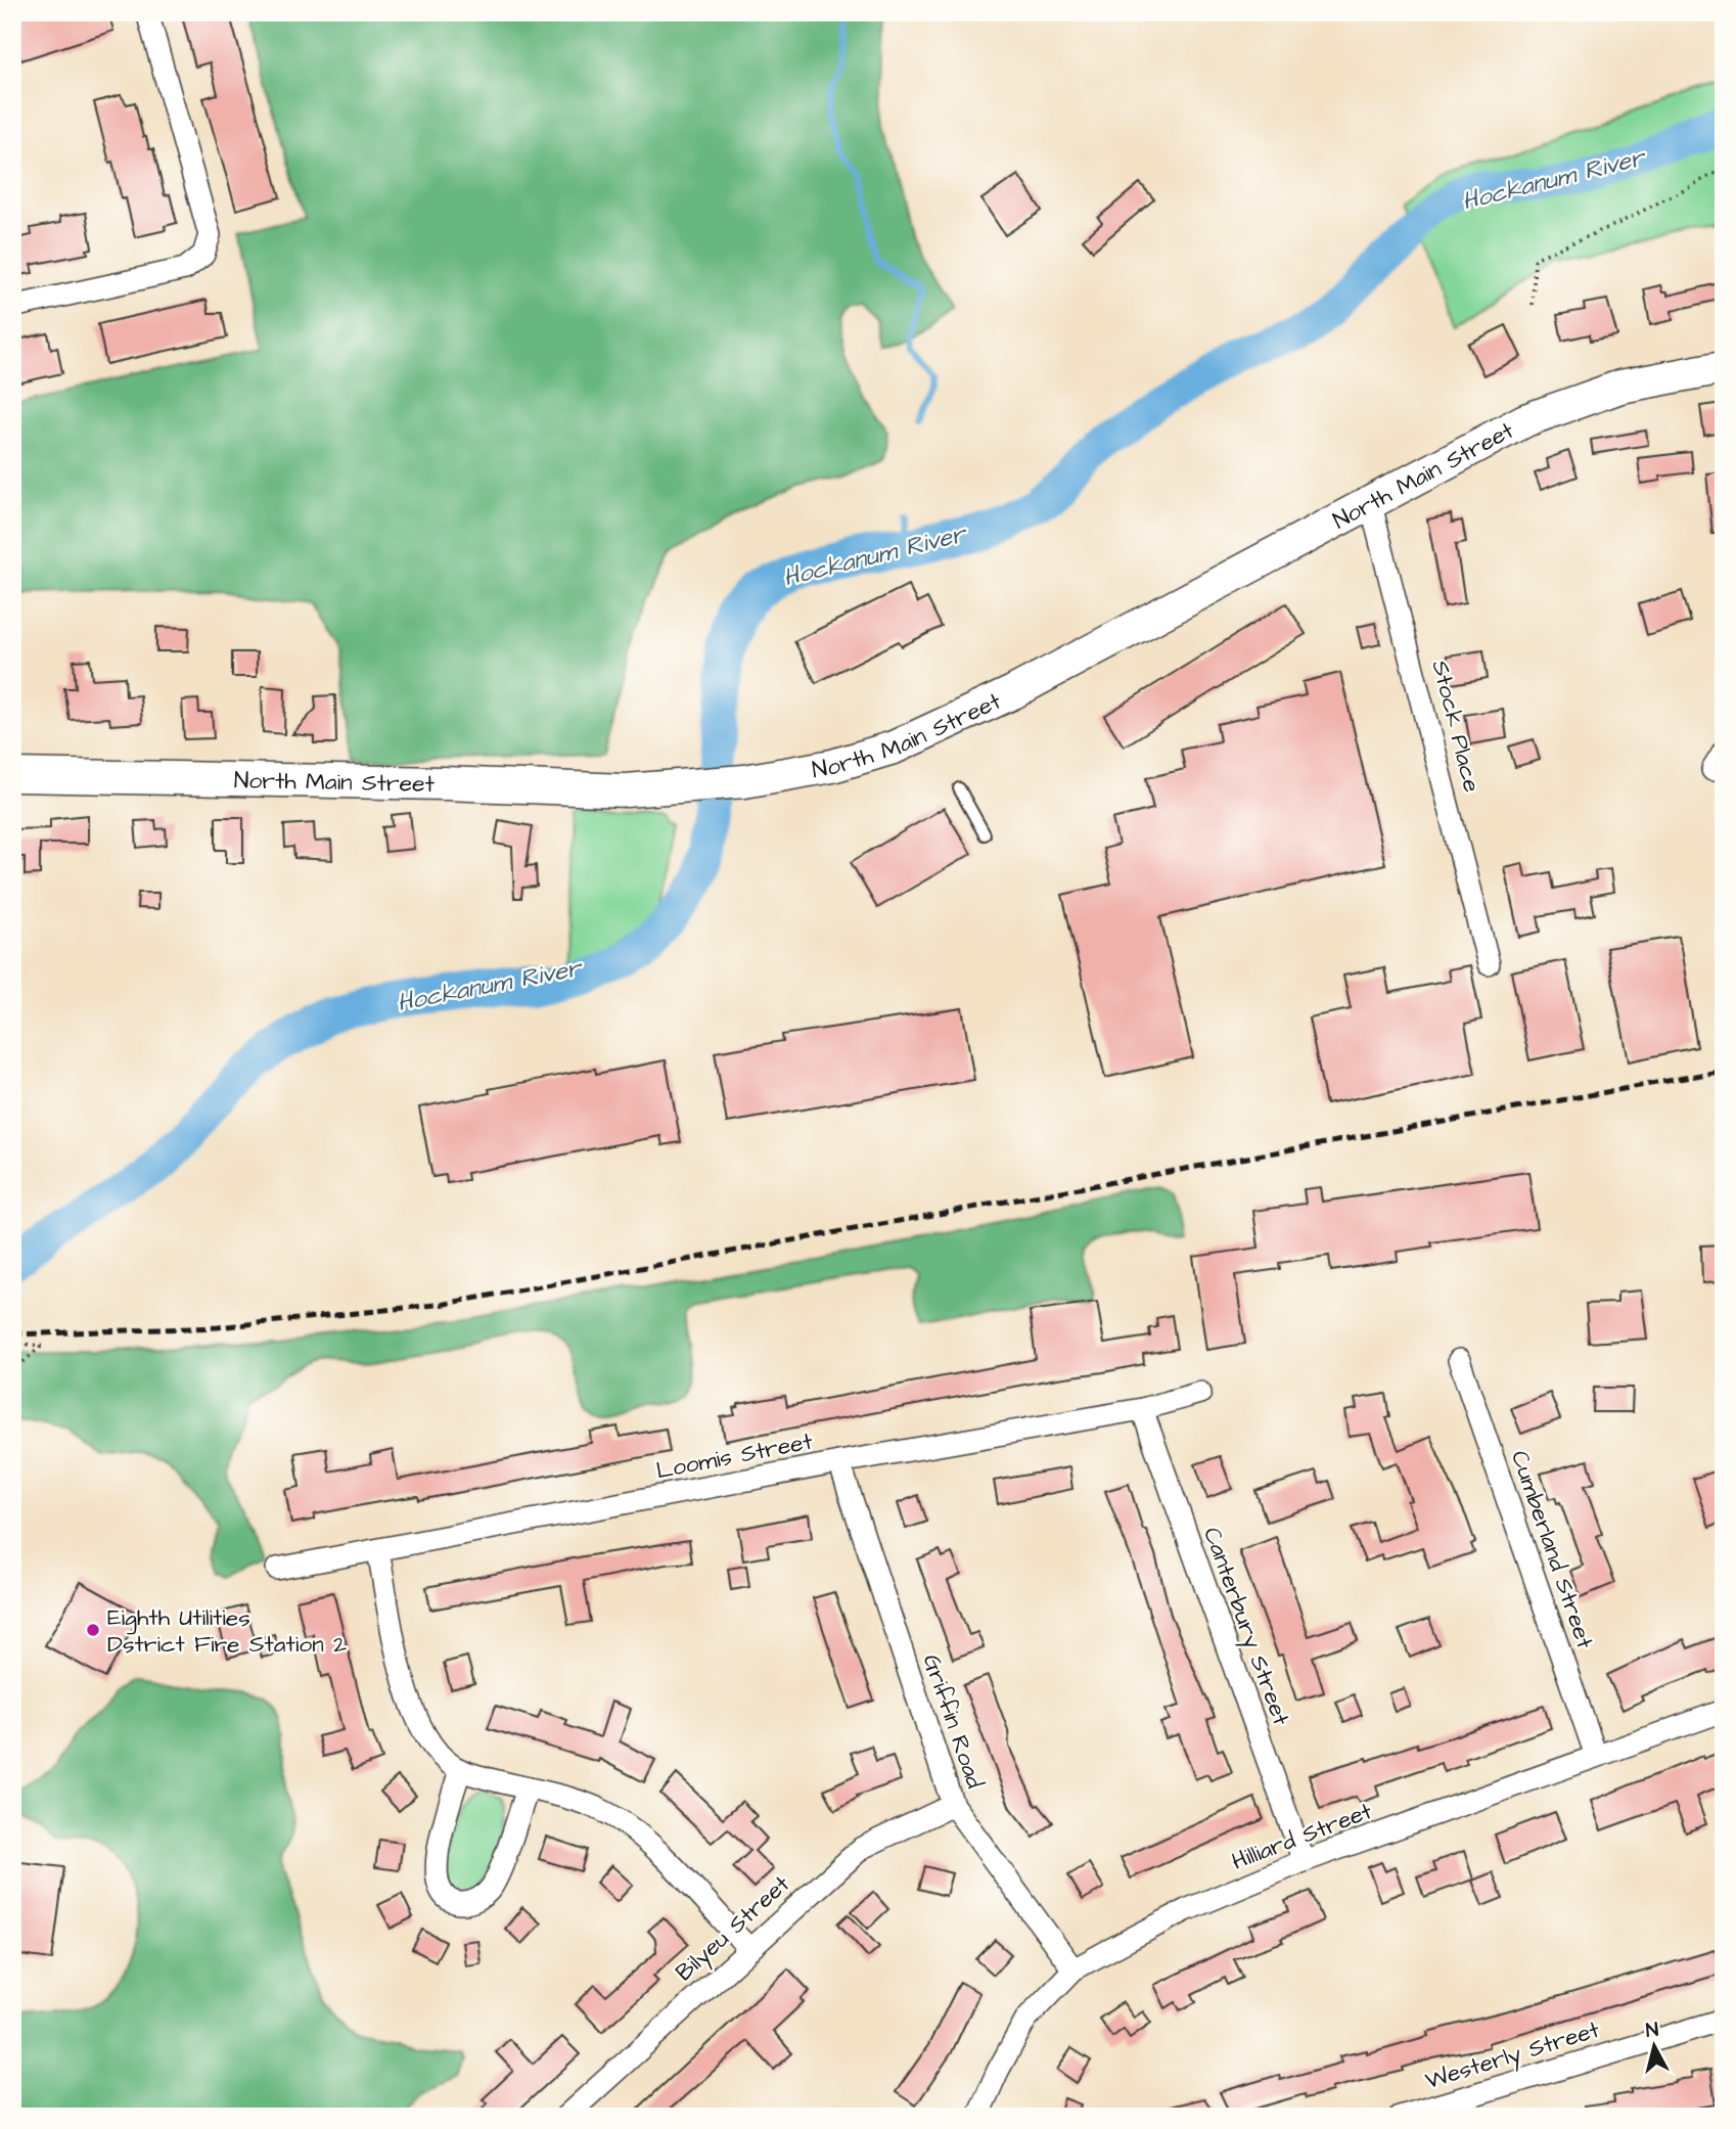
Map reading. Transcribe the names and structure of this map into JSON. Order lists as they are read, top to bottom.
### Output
{
  "streets": {
    "main road": ["North Main Street"],
    "street": [
      "Stock Place",
      "Loomis Street",
      "Cumberland Street",
      "Canterbury Street",
      "Griffin Road",
      "Hilliard Street",
      "Bilyeu Street",
      "Westerly Street"
    ]
  },
  "crossings": [
    ["North Main Street", "Stock Place"],
    ["Loomis Street", "Canterbury Street"],
    ["Loomis Street", "Griffin Road"],
    ["Cumberland Street", "Hilliard Street"],
    ["Canterbury Street", "Hilliard Street"],
    ["Griffin Road", "Hilliard Street"],
    ["Griffin Road", "Bilyeu Street"]
  ],
  "water": ["Hockanum River"],
  "places": ["Eighth Utilities Dstrict Fire Station 2"],
  "north": "top"
}
